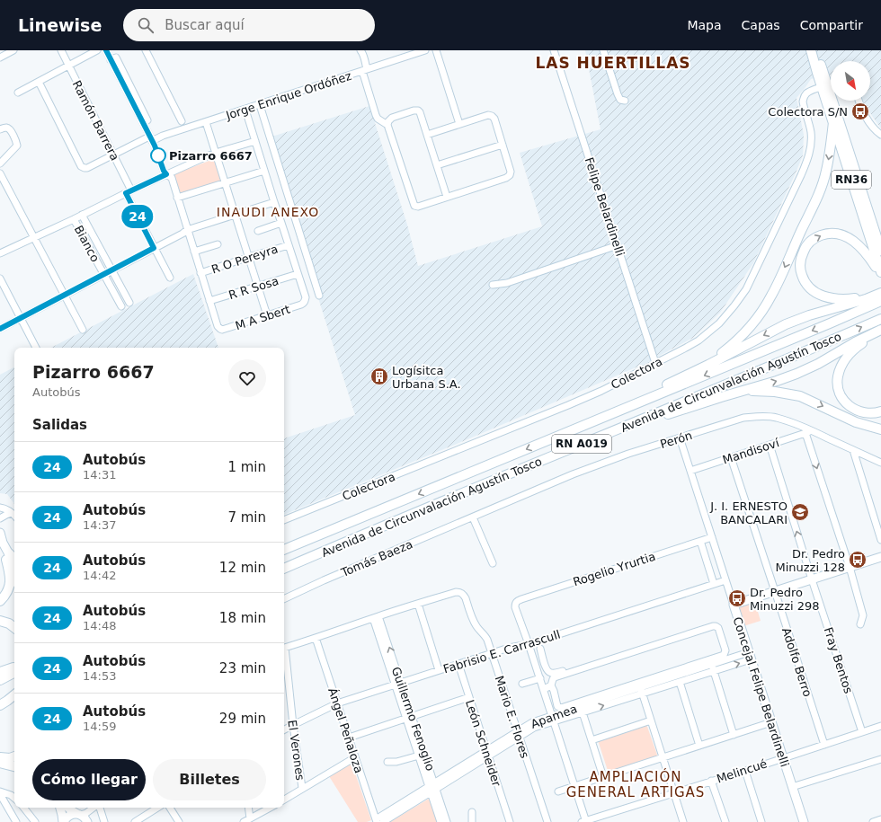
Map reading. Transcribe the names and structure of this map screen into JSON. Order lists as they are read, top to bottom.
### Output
{
  "streets": {
    "highway": ["RN36", "Avenida de Circunvalación Agustín Tosco", "RN A019"],
    "main road": ["Concejal Felipe Belardinelli"],
    "street": [
      "Jorge Enrique Ordóñez",
      "Ramón Barrera",
      "Felipe Belardinelli",
      "Bianco",
      "R O Pereyra",
      "R R Sosa",
      "M A Sbert",
      "Colectora",
      "Perón",
      "Mandisoví",
      "Tomás Baeza",
      "Rogelio Yrurtia",
      "Fabrisio E. Carrascull",
      "Fray Bentos",
      "Adolfo Berro",
      "Apamea",
      "Mario E. Flores",
      "Guillermo Fenoglio",
      "Ángel Peñaloza",
      "León Schneider",
      "El Verones",
      "Melincué"
    ]
  },
  "crossings": [
    ["Jorge Enrique Ordóñez", "Ramón Barrera"],
    ["RN36", "Colectora"],
    ["Felipe Belardinelli", "Colectora"],
    ["R R Sosa", "M A Sbert"],
    ["Perón", "Mandisoví"],
    ["Perón", "Tomás Baeza"],
    ["Perón", "Concejal Felipe Belardinelli"],
    ["Mandisoví", "Fray Bentos"],
    ["Mandisoví", "Adolfo Berro"],
    ["Mandisoví", "Concejal Felipe Belardinelli"],
    ["Rogelio Yrurtia", "Fabrisio E. Carrascull"],
    ["Rogelio Yrurtia", "Concejal Felipe Belardinelli"],
    ["Fabrisio E. Carrascull", "Concejal Felipe Belardinelli"],
    ["Fabrisio E. Carrascull", "Mario E. Flores"],
    ["Fabrisio E. Carrascull", "Guillermo Fenoglio"],
    ["Fabrisio E. Carrascull", "Ángel Peñaloza"],
    ["Fabrisio E. Carrascull", "León Schneider"],
    ["Fabrisio E. Carrascull", "El Verones"],
    ["Fray Bentos", "Melincué"],
    ["Adolfo Berro", "Melincué"],
    ["Concejal Felipe Belardinelli", "Apamea"],
    ["Concejal Felipe Belardinelli", "Melincué"],
    ["Apamea", "Mario E. Flores"],
    ["Apamea", "Guillermo Fenoglio"],
    ["Apamea", "Ángel Peñaloza"],
    ["Apamea", "León Schneider"]
  ],
  "districts": ["LAS HUERTILLAS", "INAUDI ANEXO", "AMPLIACIÓN GENERAL ARTIGAS"],
  "places": {
    "bus stop": ["Colectora S/N", "Dr. Pedro Minuzzi 128", "Dr. Pedro Minuzzi 298"],
    "other": ["Pizarro 6667"],
    "building": ["Logísitca Urbana S.A."],
    "school or university": ["J. I. ERNESTO BANCALARI"]
  },
  "lines": ["bus line 24"],
  "north": "bottom right",
  "page": {
    "header": "Linewise",
    "search": "Buscar aquí",
    "nav": ["Mapa", "Capas", "Compartir"],
    "on_map": "24",
    "heading": [
      ["Pizarro 6667", "Autobús"],
      "Salidas"
    ],
    "list": [
      {
        "mark": "24",
        "name": "Autobús",
        "note": "14:31",
        "value": "1 min"
      },
      {
        "mark": "24",
        "name": "Autobús",
        "note": "14:37",
        "value": "7 min"
      },
      {
        "mark": "24",
        "name": "Autobús",
        "note": "14:42",
        "value": "12 min"
      },
      {
        "mark": "24",
        "name": "Autobús",
        "note": "14:48",
        "value": "18 min"
      },
      {
        "mark": "24",
        "name": "Autobús",
        "note": "14:53",
        "value": "23 min"
      },
      {
        "mark": "24",
        "name": "Autobús",
        "note": "14:59",
        "value": "29 min"
      }
    ],
    "buttons": ["Cómo llegar", "Billetes"]
  }
}
